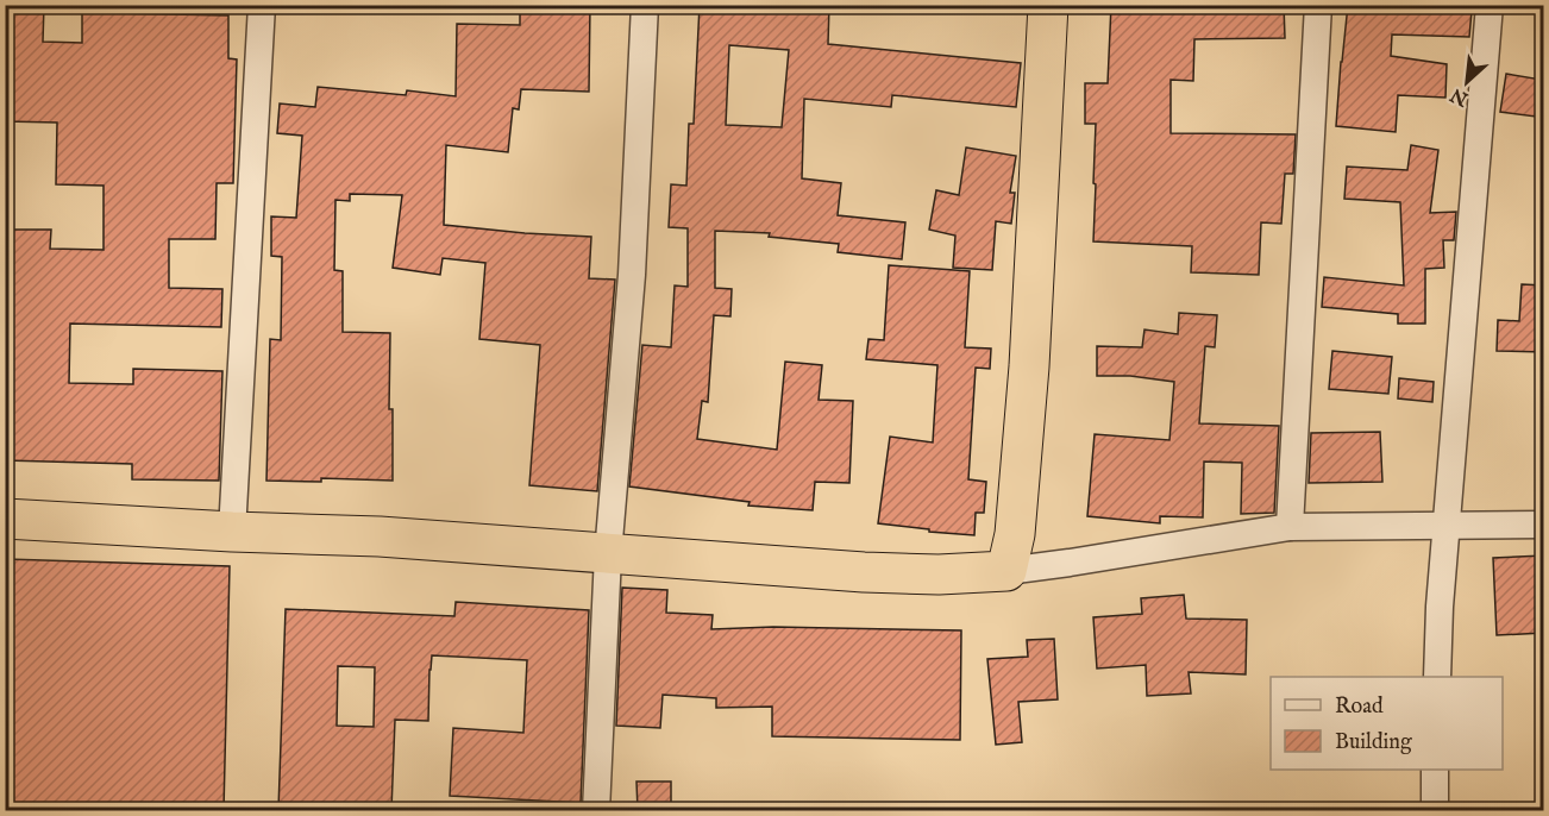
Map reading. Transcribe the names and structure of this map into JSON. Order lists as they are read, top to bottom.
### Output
{
  "legend": ["Road", "Building"],
  "north": "bottom left"
}
